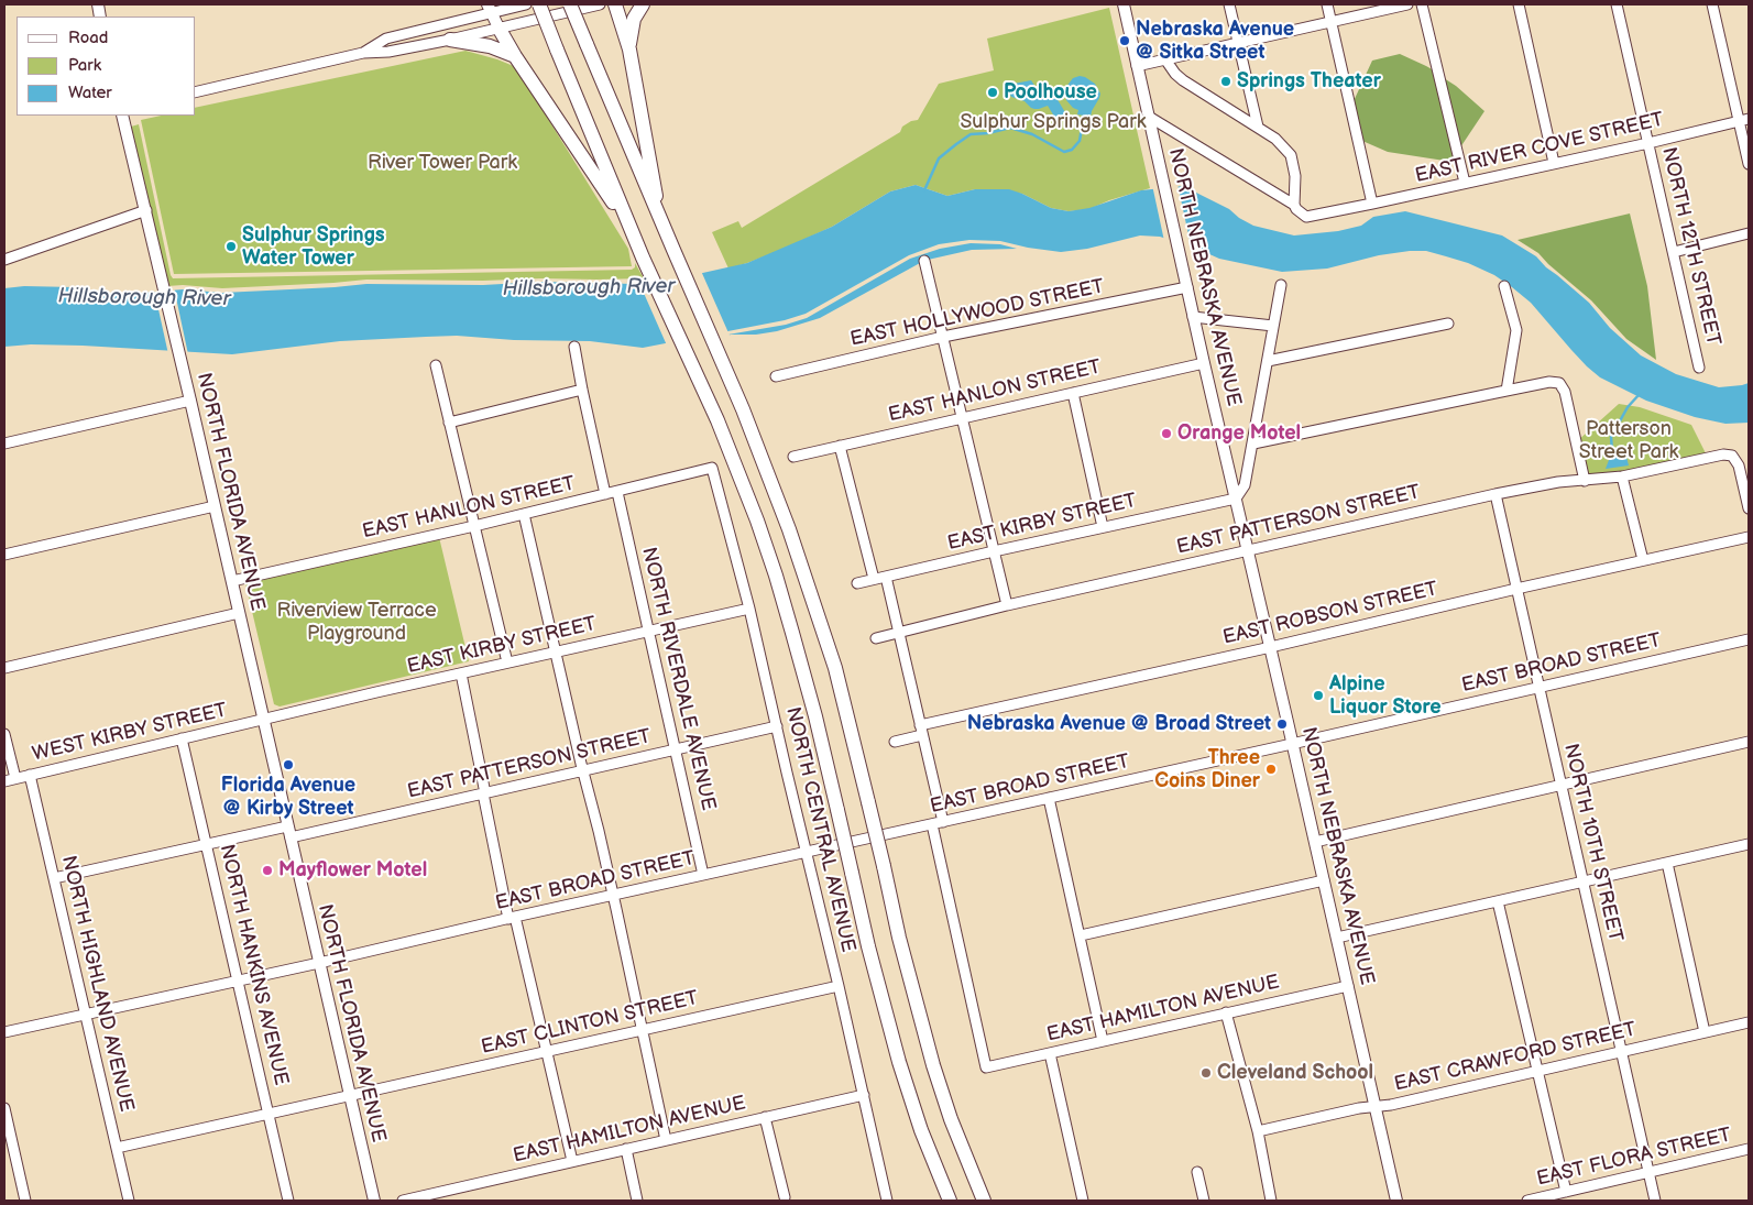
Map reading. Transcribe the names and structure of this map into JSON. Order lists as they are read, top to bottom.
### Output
{
  "streets": {
    "main road": ["NORTH NEBRASKA AVENUE", "NORTH FLORIDA AVENUE"],
    "street": [
      "EAST RIVER COVE STREET",
      "NORTH 12TH STREET",
      "EAST HOLLYWOOD STREET",
      "EAST HANLON STREET",
      "EAST PATTERSON STREET",
      "EAST KIRBY STREET",
      "EAST ROBSON STREET",
      "EAST BROAD STREET",
      "NORTH RIVERDALE AVENUE",
      "WEST KIRBY STREET",
      "NORTH CENTRAL AVENUE",
      "NORTH 10TH STREET",
      "NORTH HANKINS AVENUE",
      "NORTH HIGHLAND AVENUE",
      "EAST HAMILTON AVENUE",
      "EAST CLINTON STREET",
      "EAST CRAWFORD STREET",
      "EAST FLORA STREET"
    ]
  },
  "crossings": [
    ["EAST RIVER COVE STREET", "NORTH 12TH STREET"],
    ["NORTH NEBRASKA AVENUE", "EAST HOLLYWOOD STREET"],
    ["NORTH NEBRASKA AVENUE", "EAST HANLON STREET"],
    ["NORTH NEBRASKA AVENUE", "EAST PATTERSON STREET"],
    ["NORTH NEBRASKA AVENUE", "EAST KIRBY STREET"],
    ["NORTH NEBRASKA AVENUE", "EAST ROBSON STREET"],
    ["NORTH NEBRASKA AVENUE", "EAST BROAD STREET"],
    ["NORTH NEBRASKA AVENUE", "EAST HAMILTON AVENUE"],
    ["NORTH NEBRASKA AVENUE", "EAST CRAWFORD STREET"],
    ["EAST HANLON STREET", "NORTH FLORIDA AVENUE"],
    ["EAST HANLON STREET", "NORTH RIVERDALE AVENUE"],
    ["EAST HANLON STREET", "NORTH CENTRAL AVENUE"],
    ["NORTH FLORIDA AVENUE", "EAST PATTERSON STREET"],
    ["NORTH FLORIDA AVENUE", "EAST KIRBY STREET"],
    ["NORTH FLORIDA AVENUE", "EAST BROAD STREET"],
    ["NORTH FLORIDA AVENUE", "WEST KIRBY STREET"],
    ["NORTH FLORIDA AVENUE", "EAST CLINTON STREET"],
    ["EAST PATTERSON STREET", "NORTH RIVERDALE AVENUE"],
    ["EAST PATTERSON STREET", "NORTH CENTRAL AVENUE"],
    ["EAST PATTERSON STREET", "NORTH 10TH STREET"],
    ["EAST PATTERSON STREET", "NORTH HANKINS AVENUE"],
    ["EAST PATTERSON STREET", "NORTH HIGHLAND AVENUE"],
    ["EAST KIRBY STREET", "NORTH RIVERDALE AVENUE"],
    ["EAST KIRBY STREET", "WEST KIRBY STREET"],
    ["EAST KIRBY STREET", "NORTH CENTRAL AVENUE"],
    ["EAST ROBSON STREET", "NORTH 10TH STREET"],
    ["EAST BROAD STREET", "NORTH RIVERDALE AVENUE"],
    ["EAST BROAD STREET", "NORTH CENTRAL AVENUE"],
    ["EAST BROAD STREET", "NORTH 10TH STREET"],
    ["EAST BROAD STREET", "NORTH HANKINS AVENUE"],
    ["EAST BROAD STREET", "NORTH HIGHLAND AVENUE"],
    ["EAST BROAD STREET", "EAST HAMILTON AVENUE"],
    ["WEST KIRBY STREET", "NORTH HANKINS AVENUE"],
    ["WEST KIRBY STREET", "NORTH HIGHLAND AVENUE"],
    ["NORTH CENTRAL AVENUE", "EAST HAMILTON AVENUE"],
    ["NORTH CENTRAL AVENUE", "EAST CLINTON STREET"],
    ["NORTH 10TH STREET", "EAST CRAWFORD STREET"],
    ["NORTH 10TH STREET", "EAST FLORA STREET"],
    ["NORTH HANKINS AVENUE", "EAST CLINTON STREET"],
    ["NORTH HIGHLAND AVENUE", "EAST CLINTON STREET"]
  ],
  "water": ["Hillsborough River"],
  "parks": [
    "Sulphur Springs Park",
    "River Tower Park",
    "Patterson Street Park",
    "Riverview Terrace Playground"
  ],
  "places": [
    "Nebraska Avenue @ Sitka Street",
    "Springs Theater",
    "Poolhouse",
    "Sulphur Springs Water Tower",
    "Orange Motel",
    "Alpine Liquor Store",
    "Nebraska Avenue @ Broad Street",
    "Florida Avenue @ Kirby Street",
    "Three Coins Diner",
    "Mayflower Motel",
    "Cleveland School"
  ],
  "legend": ["Road", "Park", "Water"]
}
